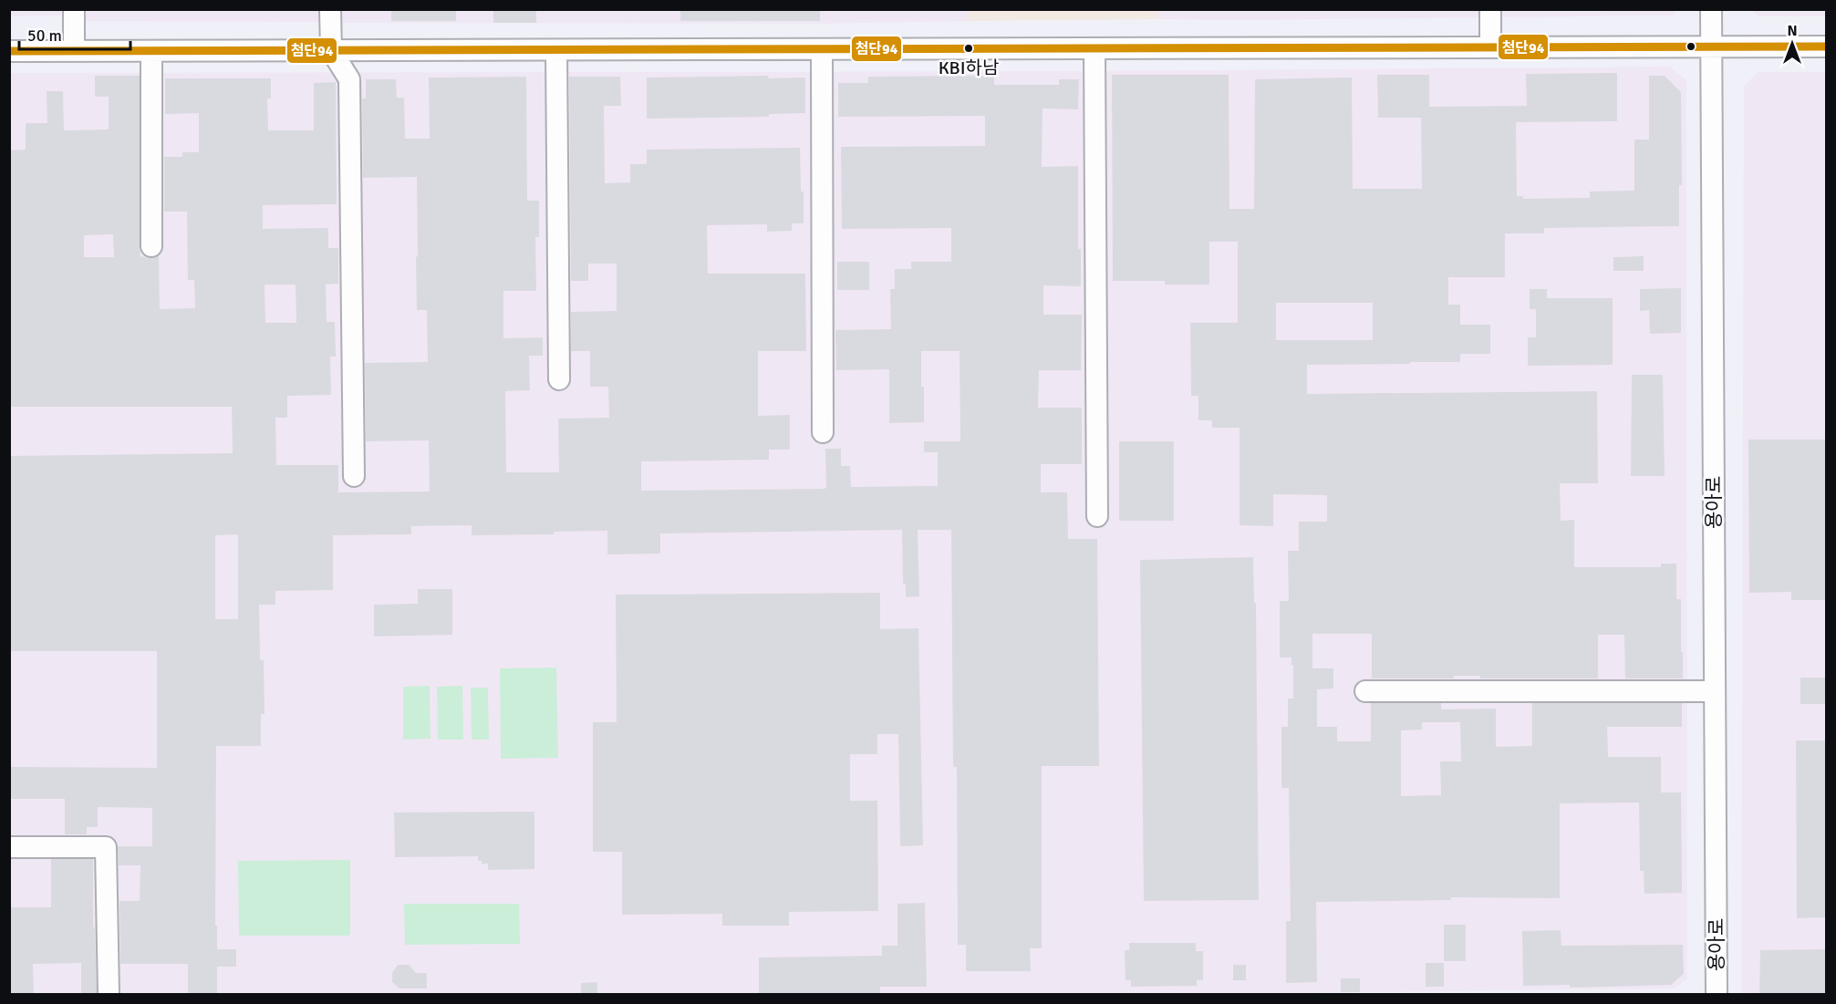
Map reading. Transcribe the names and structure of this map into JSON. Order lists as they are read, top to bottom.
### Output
{
  "streets": {
    "street": ["용아로"]
  },
  "places": ["KBI하남"],
  "lines": ["transit line 첨단94"],
  "scale_bar": "50 m",
  "north": "top"
}
